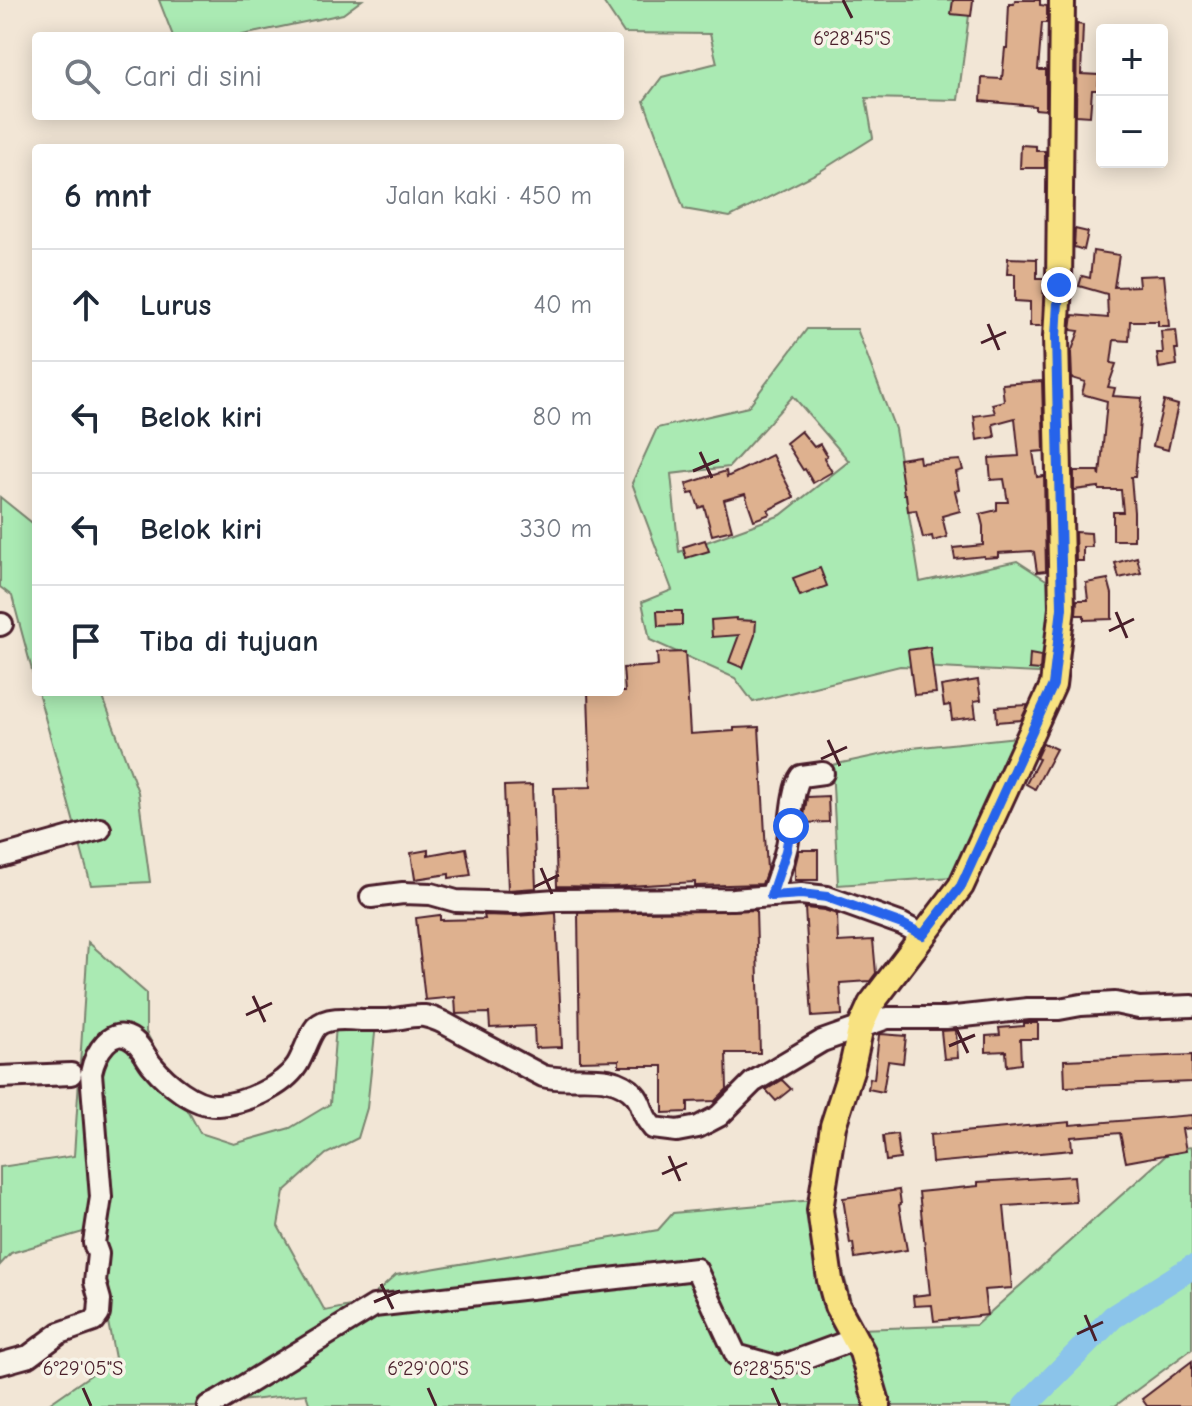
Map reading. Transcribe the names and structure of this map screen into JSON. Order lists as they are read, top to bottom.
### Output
{
  "page": {
    "map_buttons": ["+", "−"],
    "search": "Cari di sini",
    "heading": ["6 mnt", "Jalan kaki · 450 m"],
    "list": [
      ["Lurus", "40 m"],
      ["Belok kiri", "80 m"],
      ["Belok kiri", "330 m"],
      "Tiba di tujuan"
    ]
  },
  "coordinates": [
    "6°28'45\"S",
    "6°29'05\"S",
    "6°29'00\"S",
    "6°28'55\"S"
  ]
}
